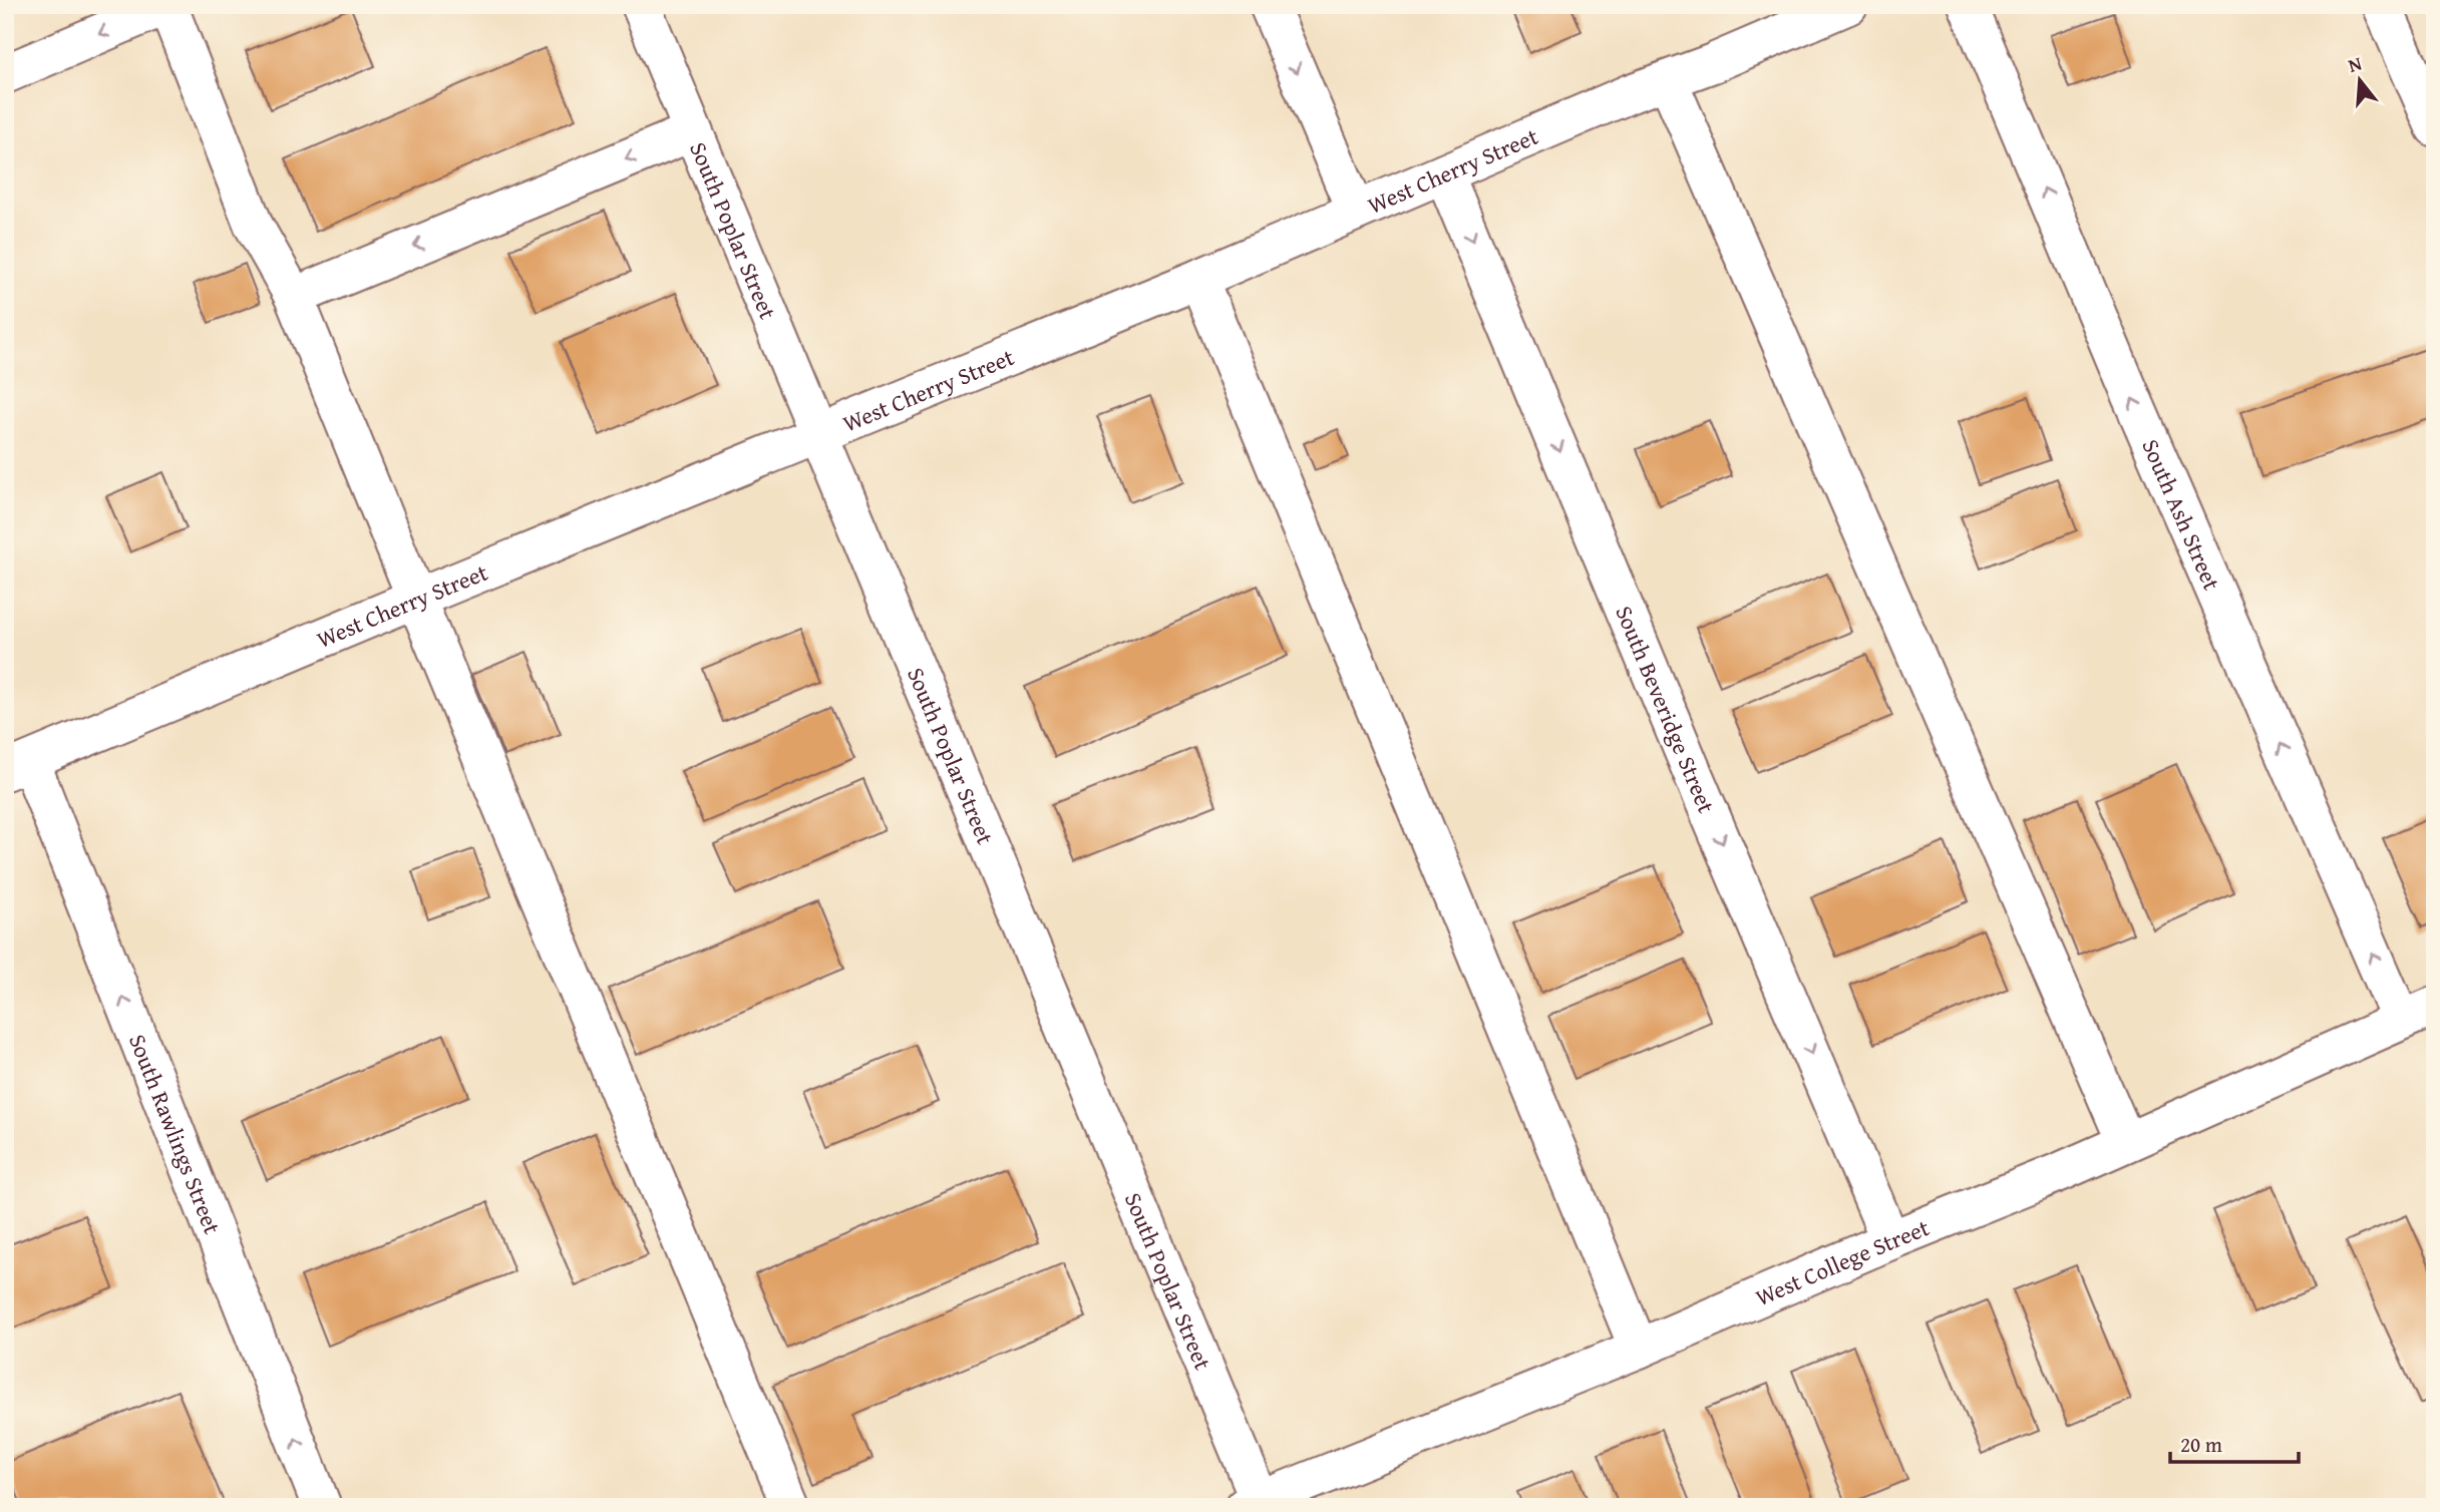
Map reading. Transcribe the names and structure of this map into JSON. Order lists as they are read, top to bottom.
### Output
{
  "streets": {
    "street": [
      "West Cherry Street",
      "South Poplar Street",
      "South Ash Street",
      "South Beveridge Street",
      "South Rawlings Street",
      "West College Street"
    ]
  },
  "crossings": [
    ["West Cherry Street", "South Poplar Street"],
    ["West Cherry Street", "South Beveridge Street"],
    ["West Cherry Street", "South Rawlings Street"],
    ["South Poplar Street", "West College Street"],
    ["South Ash Street", "West College Street"],
    ["South Beveridge Street", "West College Street"]
  ],
  "one_way": ["South Rawlings Street"],
  "scale_bar": "20 m",
  "north": "top"
}
